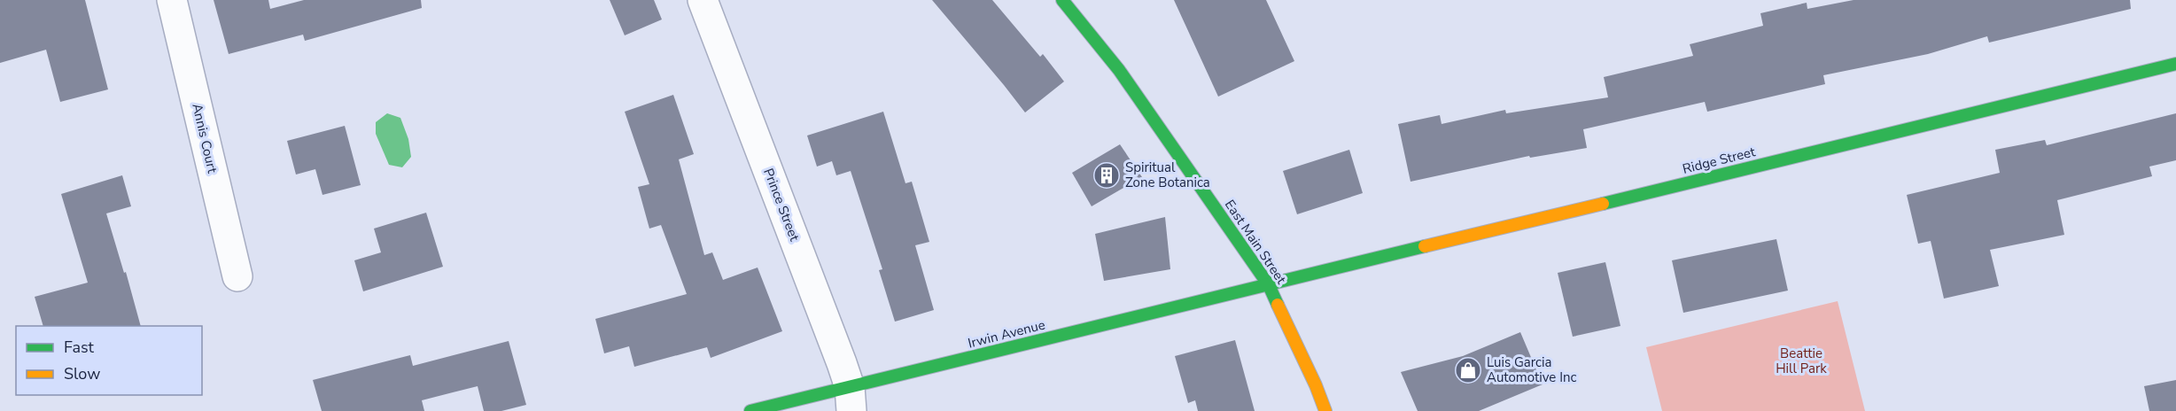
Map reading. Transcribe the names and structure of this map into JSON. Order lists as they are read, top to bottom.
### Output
{
  "streets": {
    "street": [
      "Annis Court",
      "Ridge Street",
      "Prince Street",
      "East Main Street",
      "Irwin Avenue"
    ]
  },
  "crossings": [
    ["Ridge Street", "East Main Street"],
    ["Ridge Street", "Irwin Avenue"],
    ["Prince Street", "Irwin Avenue"],
    ["East Main Street", "Irwin Avenue"]
  ],
  "parks": ["Beattie Hill Park"],
  "places": {
    "building": ["Spiritual Zone Botanica"],
    "shop": ["Luis Garcia Automotive Inc"]
  },
  "legend": ["Fast", "Slow"]
}
